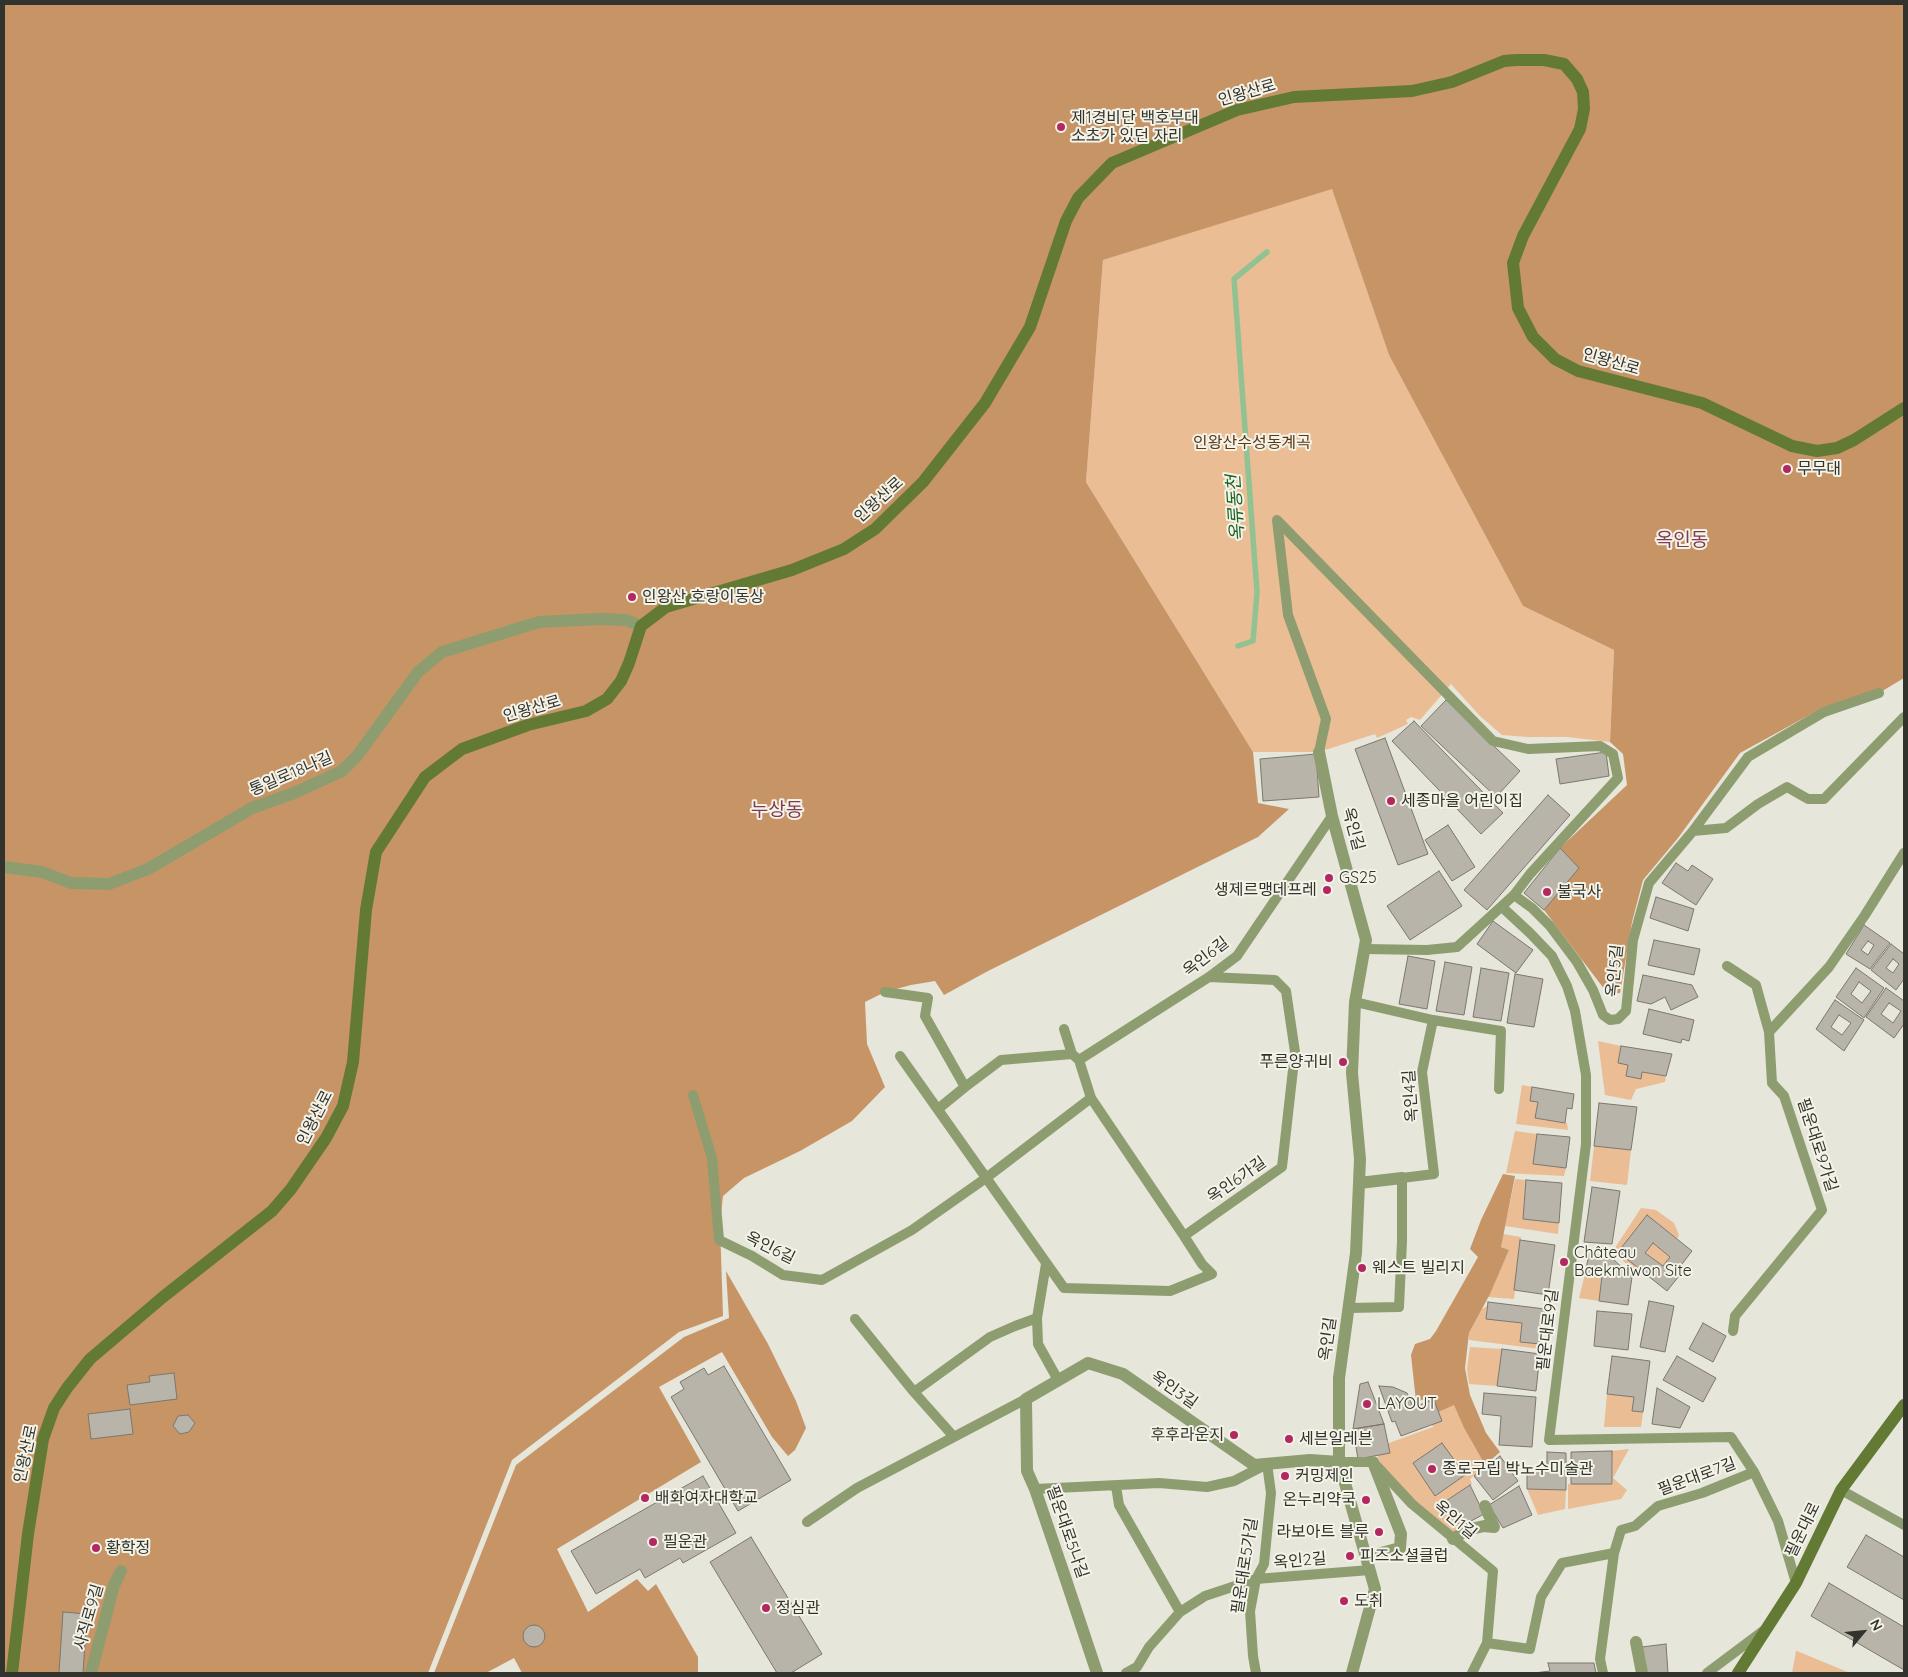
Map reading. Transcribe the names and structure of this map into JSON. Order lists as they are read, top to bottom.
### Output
{
  "streets": {
    "street": [
      "인왕산로",
      "통일로18나길",
      "옥인길",
      "옥인4길",
      "옥인3길",
      "필운대로",
      "필운대로5나길",
      "사직로9길"
    ],
    "lane": [
      "옥인6길",
      "옥인5길",
      "필운대로9가길",
      "옥인6가길",
      "필운대로9길",
      "필운대로7길",
      "옥인1길",
      "옥인2길",
      "필운대로5가길"
    ]
  },
  "crossings": [
    ["인왕산로", "통일로18나길"],
    ["옥인길", "옥인6길"],
    ["옥인길", "옥인4길"],
    ["옥인길", "옥인3길"],
    ["옥인길", "옥인2길"],
    ["옥인6길", "옥인6가길"],
    ["필운대로9길", "필운대로7길"],
    ["필운대로9길", "필운대로"],
    ["옥인3길", "필운대로5나길"],
    ["옥인3길", "필운대로5가길"],
    ["옥인2길", "필운대로5가길"]
  ],
  "districts": ["옥인동", "누상동"],
  "water": ["옥류동천"],
  "parks": ["인왕산수성동계곡"],
  "places": [
    "제1경비단 백호부대 소초가 있던 자리",
    "무무대",
    "인왕산 호랑이동상",
    "세종마을 어린이집",
    "GS25",
    "생제르맹데프레",
    "불국사",
    "푸른양귀비",
    "Château Baekmiwon Site",
    "웨스트 빌리지",
    "LAYOUT",
    "후후라운지",
    "세븐일레븐",
    "종로구립 박노수미술관",
    "커밍제인",
    "배화여자대학교",
    "온누리약국",
    "라보아트 블루",
    "필운관",
    "황학정",
    "피즈소셜클럽",
    "도취",
    "정심관"
  ],
  "north": "top right"
}
